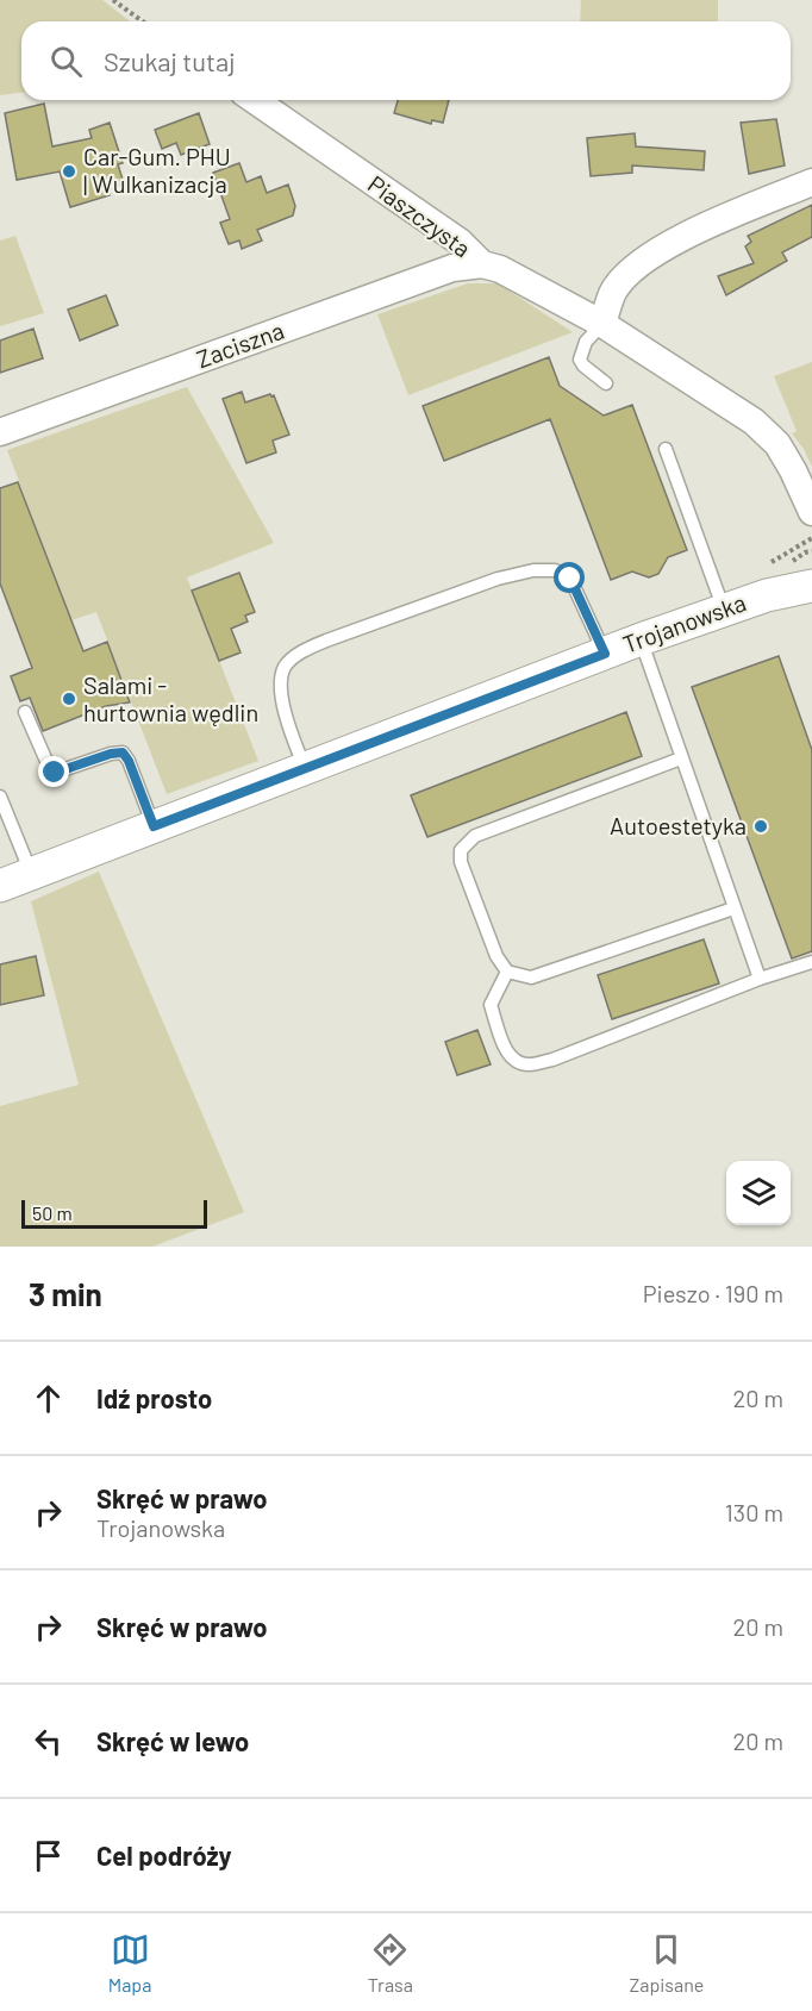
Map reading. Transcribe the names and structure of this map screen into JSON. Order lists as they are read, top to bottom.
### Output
{
  "streets": {
    "street": ["Piaszczysta", "Zaciszna", "Trojanowska"]
  },
  "crossings": [
    ["Piaszczysta", "Zaciszna"]
  ],
  "places": ["Car-Gum. PHU | Wulkanizacja", "Salami - hurtownia wędlin", "Autoestetyka"],
  "scale_bar": "50 m",
  "page": {
    "search": "Szukaj tutaj",
    "scale": "50 m",
    "heading": ["3 min", "Pieszo · 190 m"],
    "list": [
      ["Idź prosto", "20 m"],
      ["Skręć w prawo", "Trojanowska", "130 m"],
      ["Skręć w prawo", "20 m"],
      ["Skręć w lewo", "20 m"],
      "Cel podróży"
    ],
    "nav": ["Mapa", "Trasa", "Zapisane"]
  }
}
